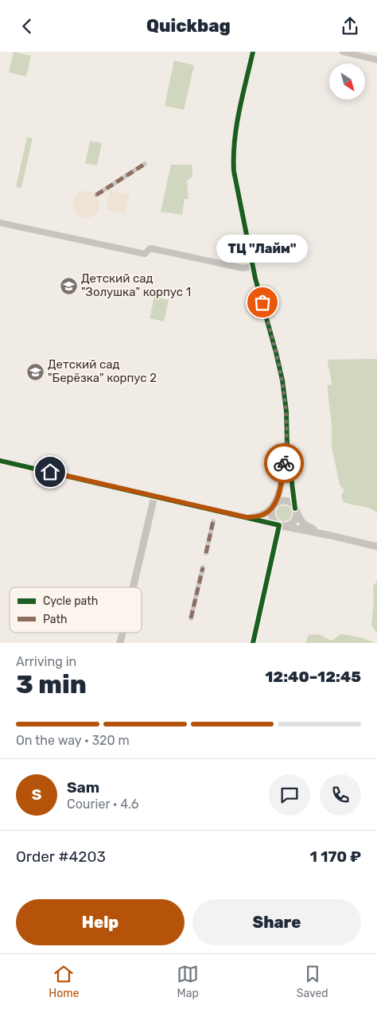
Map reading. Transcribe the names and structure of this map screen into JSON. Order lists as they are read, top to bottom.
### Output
{
  "places": {
    "school or university": ["Детский сад \"Золушка\" корпус 1", "Детский сад \"Берёзка\" корпус 2"],
    "other": ["ТЦ \"Лайм\""]
  },
  "legend": ["Cycle path", "Path"],
  "north": "bottom right",
  "page": {
    "header": "Quickbag",
    "bubble": "ТЦ \"Лайм\"",
    "heading": ["3 min", "Arriving in", "12:40–12:45"],
    "panel": [
      "Sam",
      "Courier · 4.6",
      "Order #4203",
      "1 170 ₽"
    ],
    "bar": "On the way · 320 m",
    "round": "S",
    "buttons": ["Help", "Share"],
    "tabs": ["Home", "Map", "Saved"]
  }
}
